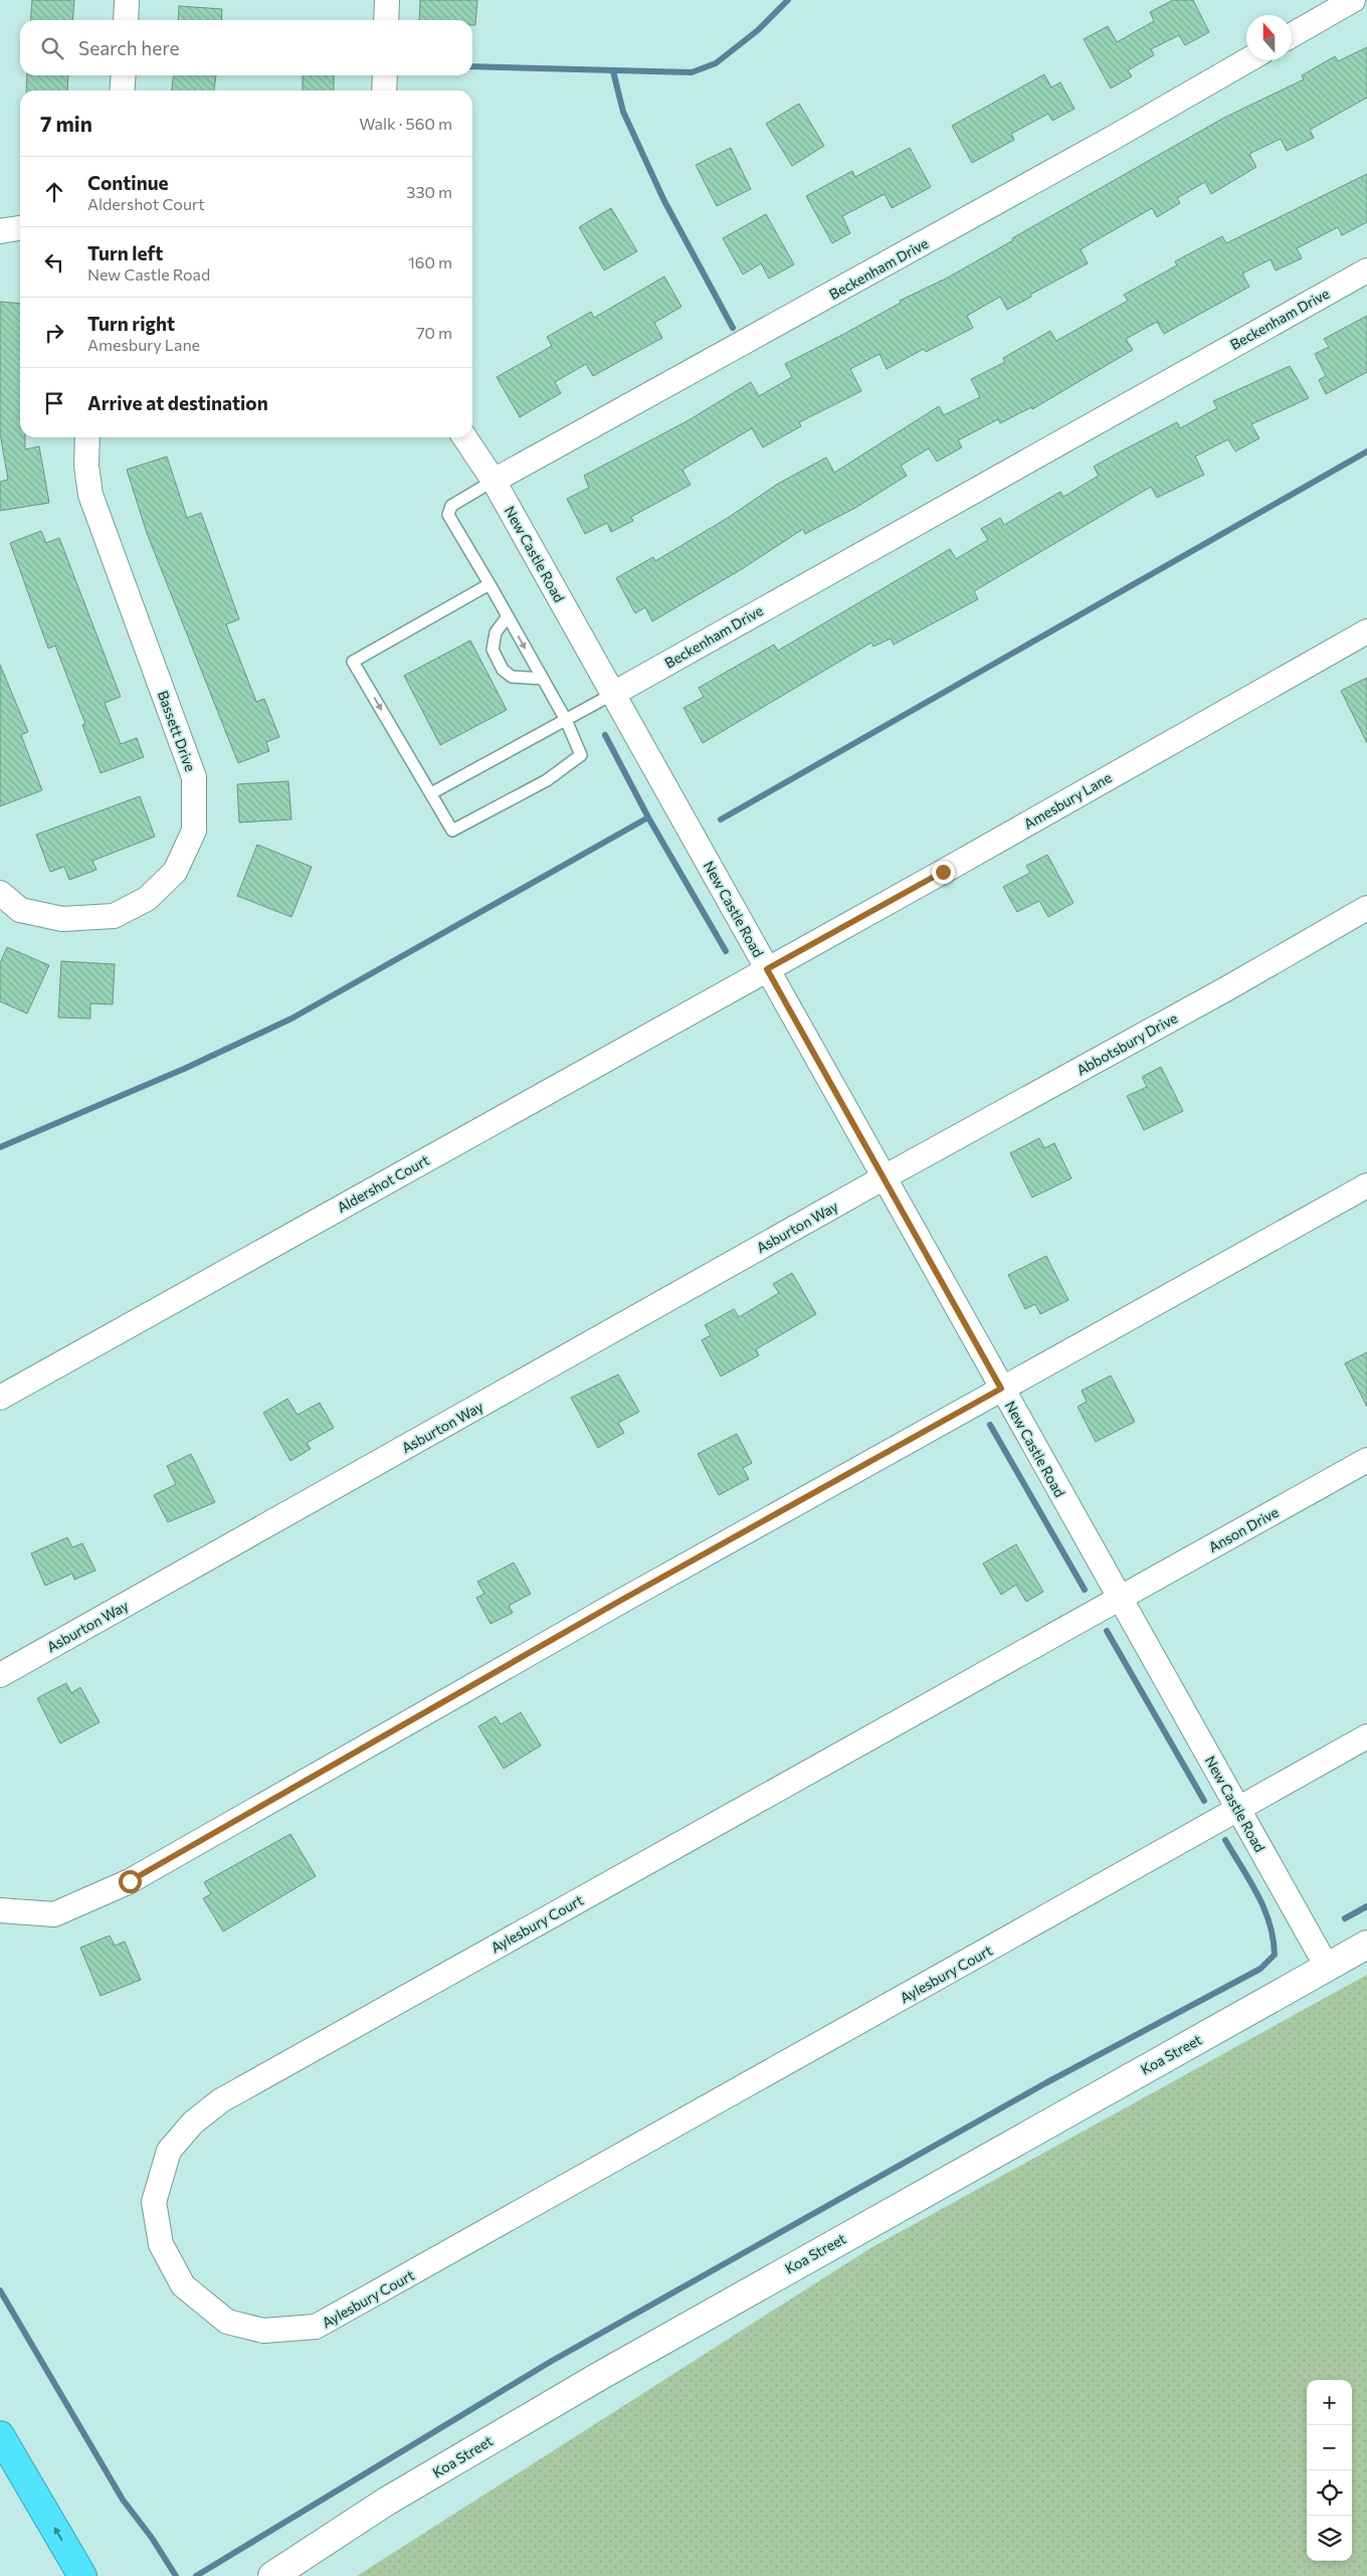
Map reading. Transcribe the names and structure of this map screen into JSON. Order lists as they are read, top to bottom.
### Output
{
  "streets": {
    "main road": ["Koa Street"],
    "street": [
      "Beckenham Drive",
      "New Castle Road",
      "Bassett Drive",
      "Amesbury Lane",
      "Abbotsbury Drive",
      "Aldershot Court",
      "Asburton Way",
      "Anson Drive",
      "Aylesbury Court"
    ]
  },
  "crossings": [
    ["Beckenham Drive", "New Castle Road"],
    ["New Castle Road", "Amesbury Lane"],
    ["New Castle Road", "Abbotsbury Drive"],
    ["New Castle Road", "Aldershot Court"],
    ["New Castle Road", "Asburton Way"],
    ["New Castle Road", "Anson Drive"],
    ["New Castle Road", "Aylesbury Court"],
    ["New Castle Road", "Koa Street"],
    ["Amesbury Lane", "Aldershot Court"],
    ["Abbotsbury Drive", "Asburton Way"],
    ["Anson Drive", "Aylesbury Court"]
  ],
  "north": "top",
  "page": {
    "search": "Search here",
    "heading": ["7 min", "Walk · 560 m"],
    "list": [
      ["Continue", "Aldershot Court", "330 m"],
      ["Turn left", "New Castle Road", "160 m"],
      ["Turn right", "Amesbury Lane", "70 m"],
      "Arrive at destination"
    ],
    "map_buttons": ["+", "−"]
  }
}
